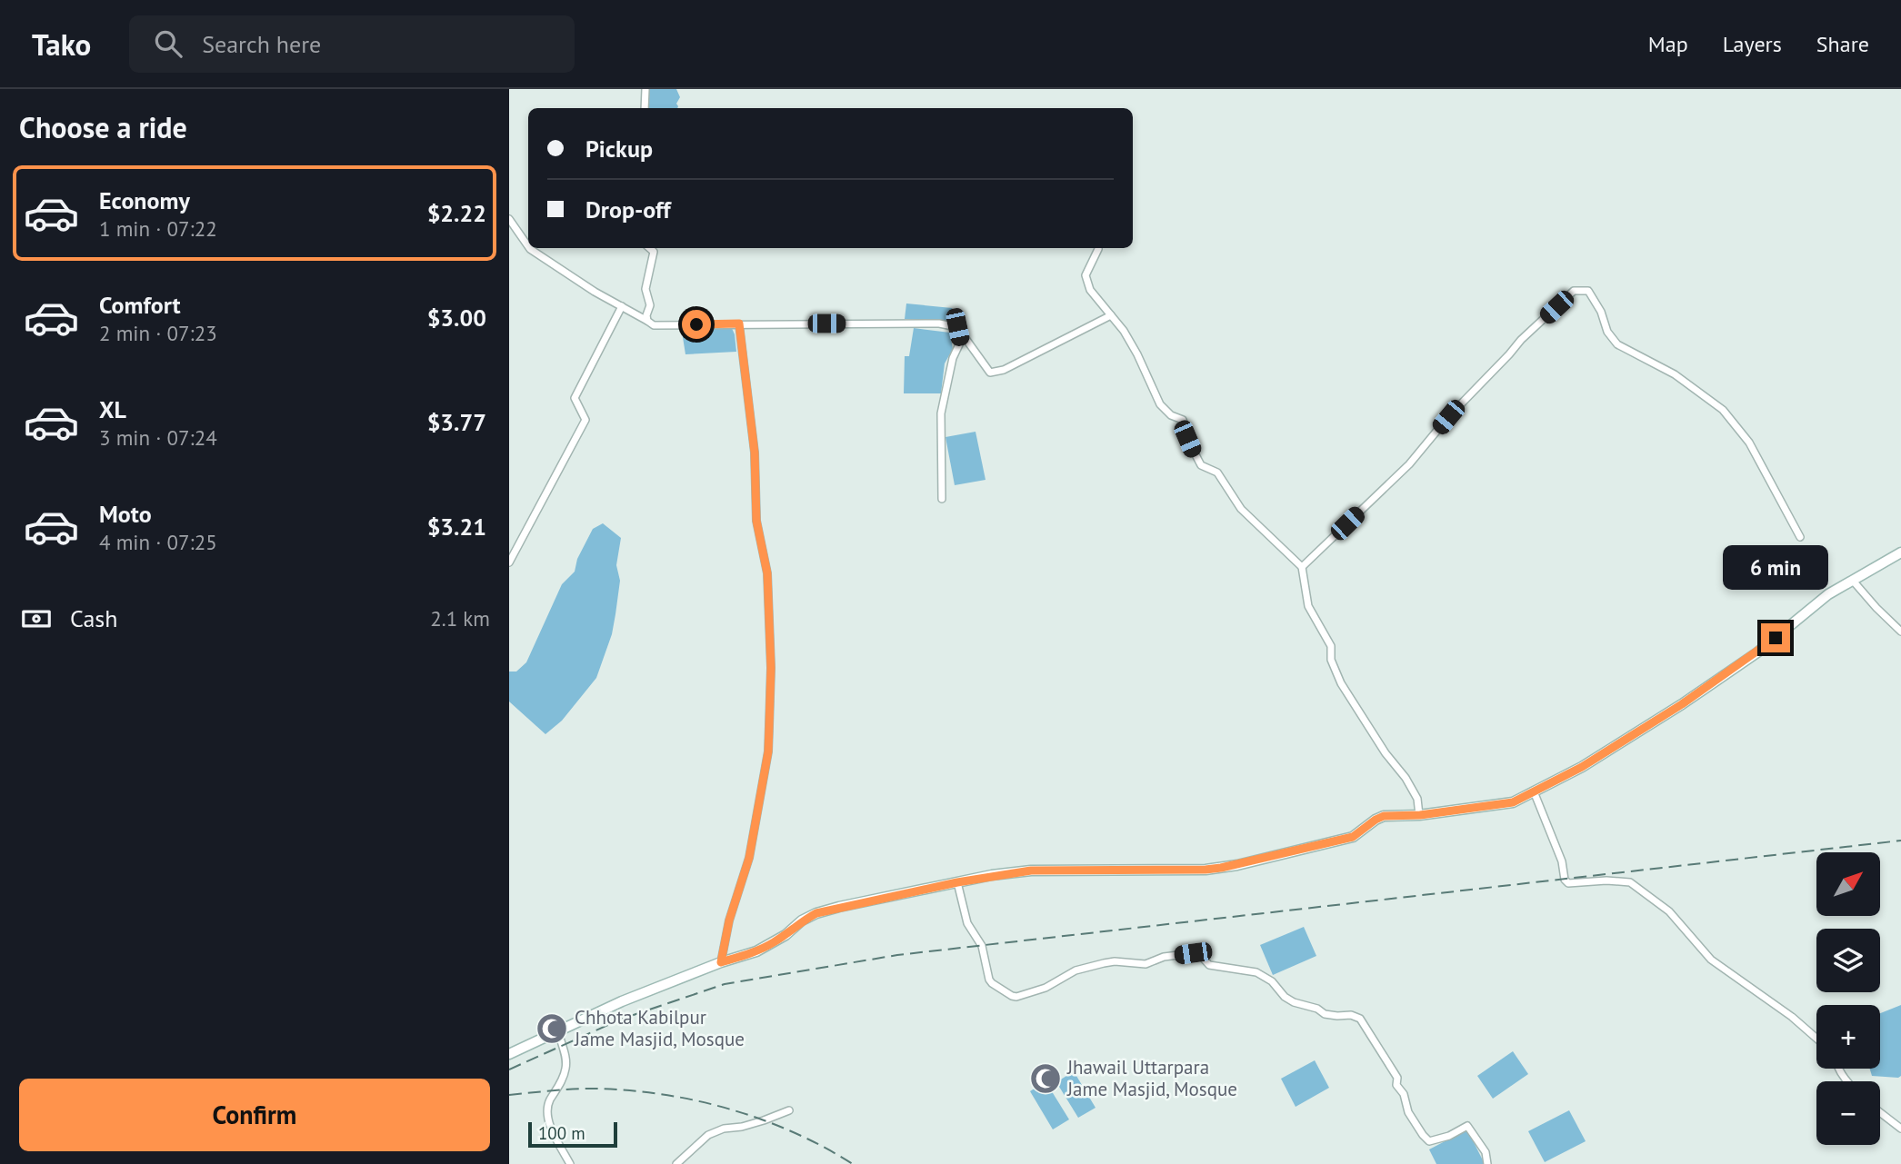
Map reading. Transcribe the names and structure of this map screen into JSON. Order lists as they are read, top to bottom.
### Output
{
  "places": {
    "mosque": ["Chhota Kabilpur Jame Masjid, Mosque", "Jhawail Uttarpara Jame Masjid, Mosque"]
  },
  "scale_bar": "100 m",
  "north": "top right",
  "page": {
    "header": "Tako",
    "search": "Search here",
    "nav": ["Map", "Layers", "Share"],
    "heading": "Choose a ride",
    "banner": ["Pickup", "Drop-off"],
    "list": [
      {
        "name": "Economy",
        "note": "1 min · 07:22",
        "value": "$2.22"
      },
      {
        "name": "Comfort",
        "note": "2 min · 07:23",
        "value": "$3.00"
      },
      {
        "name": "XL",
        "note": "3 min · 07:24",
        "value": "$3.77"
      },
      {
        "name": "Moto",
        "note": "4 min · 07:25",
        "value": "$3.21"
      }
    ],
    "bubble": "6 min",
    "pay": ["Cash", "2.1 km"],
    "map_buttons": ["+", "−"],
    "buttons": "Confirm",
    "scale": "100 m"
  }
}
